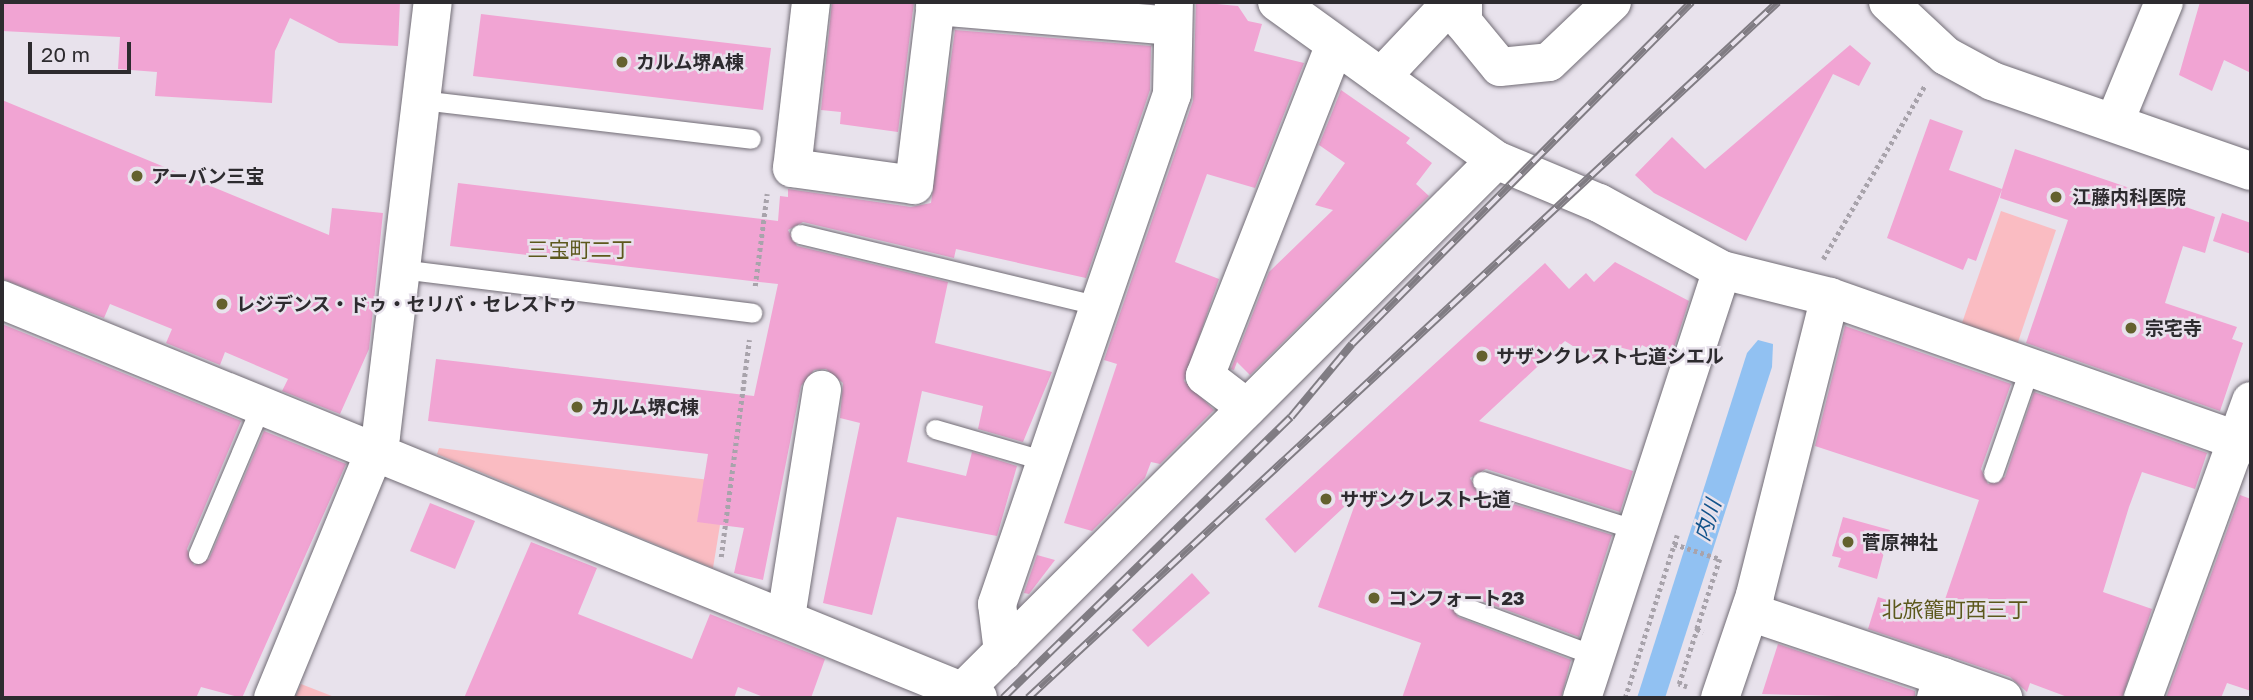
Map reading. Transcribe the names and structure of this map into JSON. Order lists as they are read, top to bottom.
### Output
{
  "districts": ["三宝町二丁", "北旅籠町西三丁"],
  "water": ["内川"],
  "places": [
    "カルム堺A棟",
    "アーバン三宝",
    "江藤内科医院",
    "レジデンス・ドゥ・セリバ・セレストゥ",
    "宗宅寺",
    "サザンクレスト七道シエル",
    "カルム堺C棟",
    "サザンクレスト七道",
    "菅原神社",
    "コンフォート23"
  ],
  "scale_bar": "20 m"
}
